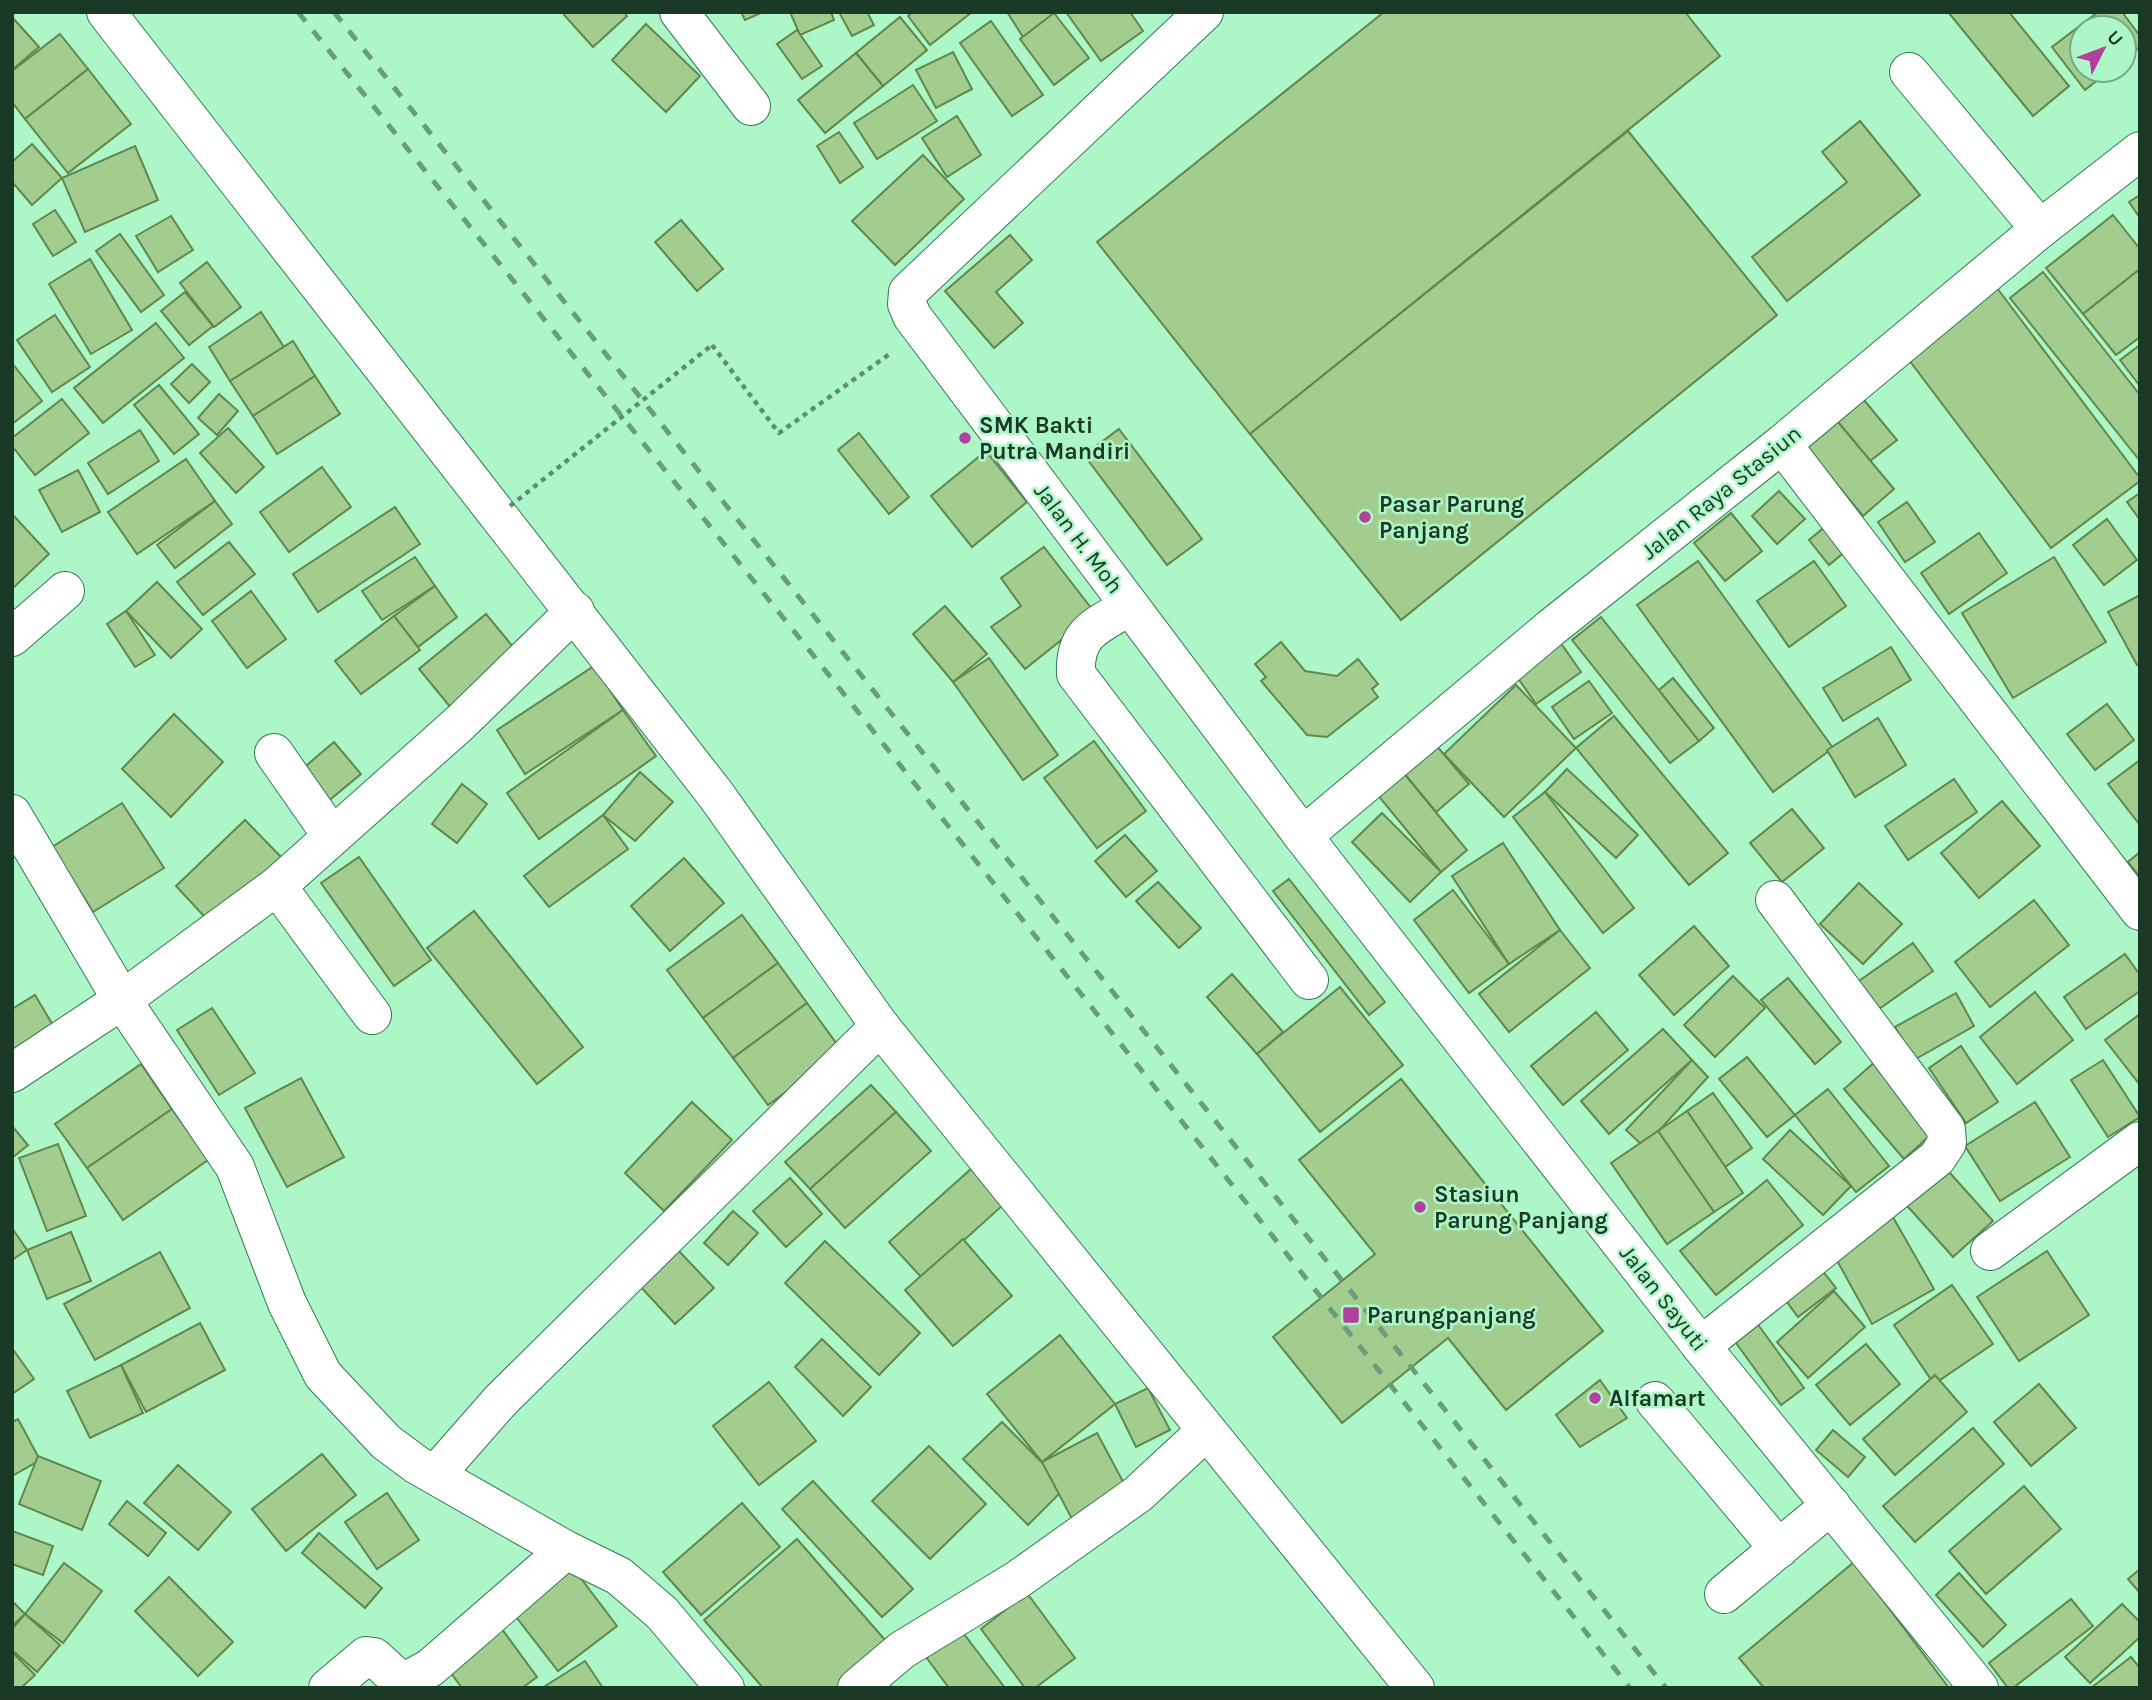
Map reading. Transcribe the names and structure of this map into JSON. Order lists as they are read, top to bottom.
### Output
{
  "streets": {
    "street": ["Jalan Raya Stasiun", "Jalan H. Moh", "Jalan Sayuti"]
  },
  "crossings": [
    ["Jalan Raya Stasiun", "Jalan H. Moh"],
    ["Jalan Raya Stasiun", "Jalan Sayuti"],
    ["Jalan H. Moh", "Jalan Sayuti"]
  ],
  "places": {
    "other": [
      "SMK Bakti Putra Mandiri",
      "Pasar Parung Panjang",
      "Stasiun Parung Panjang",
      "Alfamart"
    ],
    "transit": ["Parungpanjang"]
  },
  "north": "top right"
}
